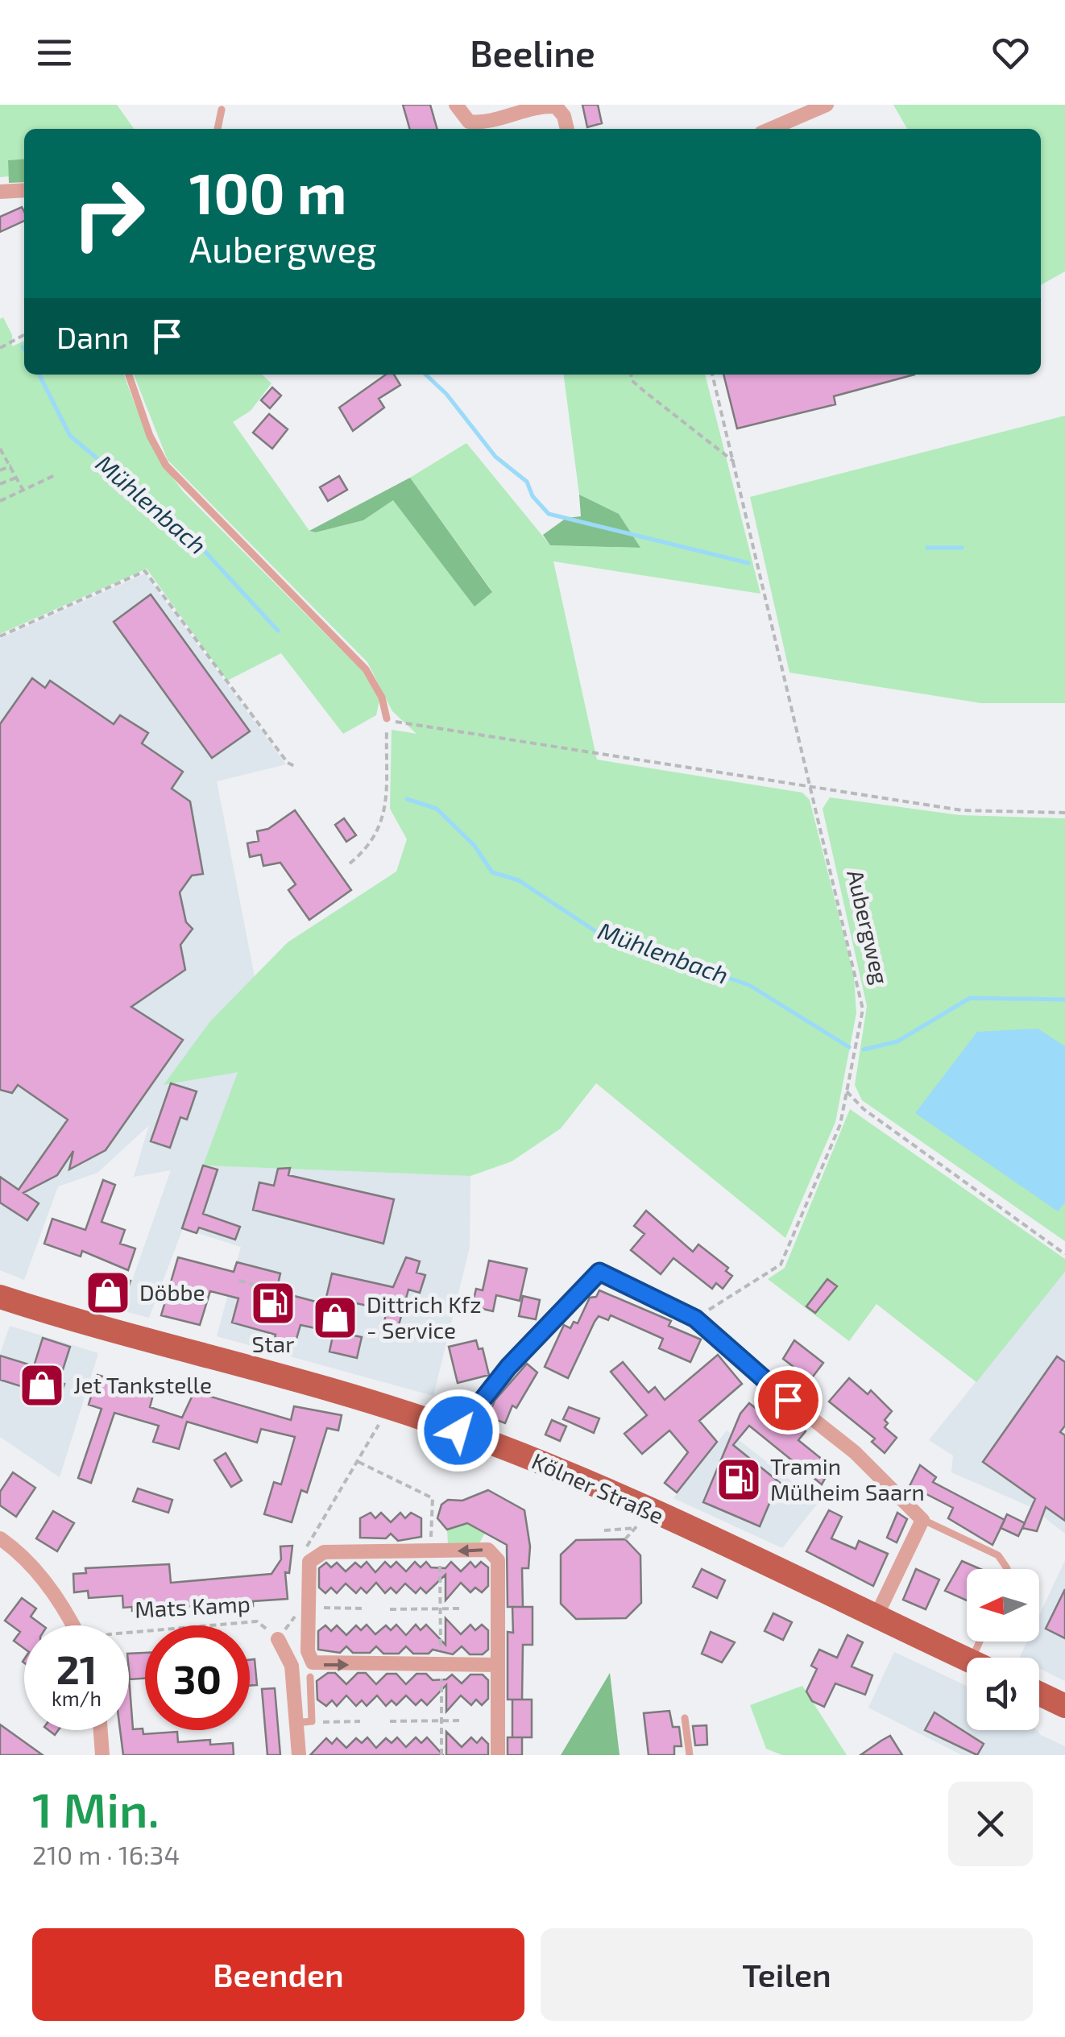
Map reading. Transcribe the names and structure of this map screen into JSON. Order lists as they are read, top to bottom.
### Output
{
  "streets": {
    "main road": ["Kölner Straße"],
    "path": ["Aubergweg", "Mats Kamp"]
  },
  "water": ["Mühlenbach"],
  "places": {
    "shop": ["Döbbe", "Dittrich Kfz - Service", "Jet Tankstelle"],
    "fuel station": ["Star", "Tramin Mülheim Saarn"]
  },
  "north": "left",
  "page": {
    "header": "Beeline",
    "turn": ["100 m", "Aubergweg"],
    "then": "Dann",
    "speed": "21 km/h",
    "limit": "30",
    "heading": ["1 Min.", "210 m · 16:34"],
    "buttons": ["Beenden", "Teilen"]
  }
}
